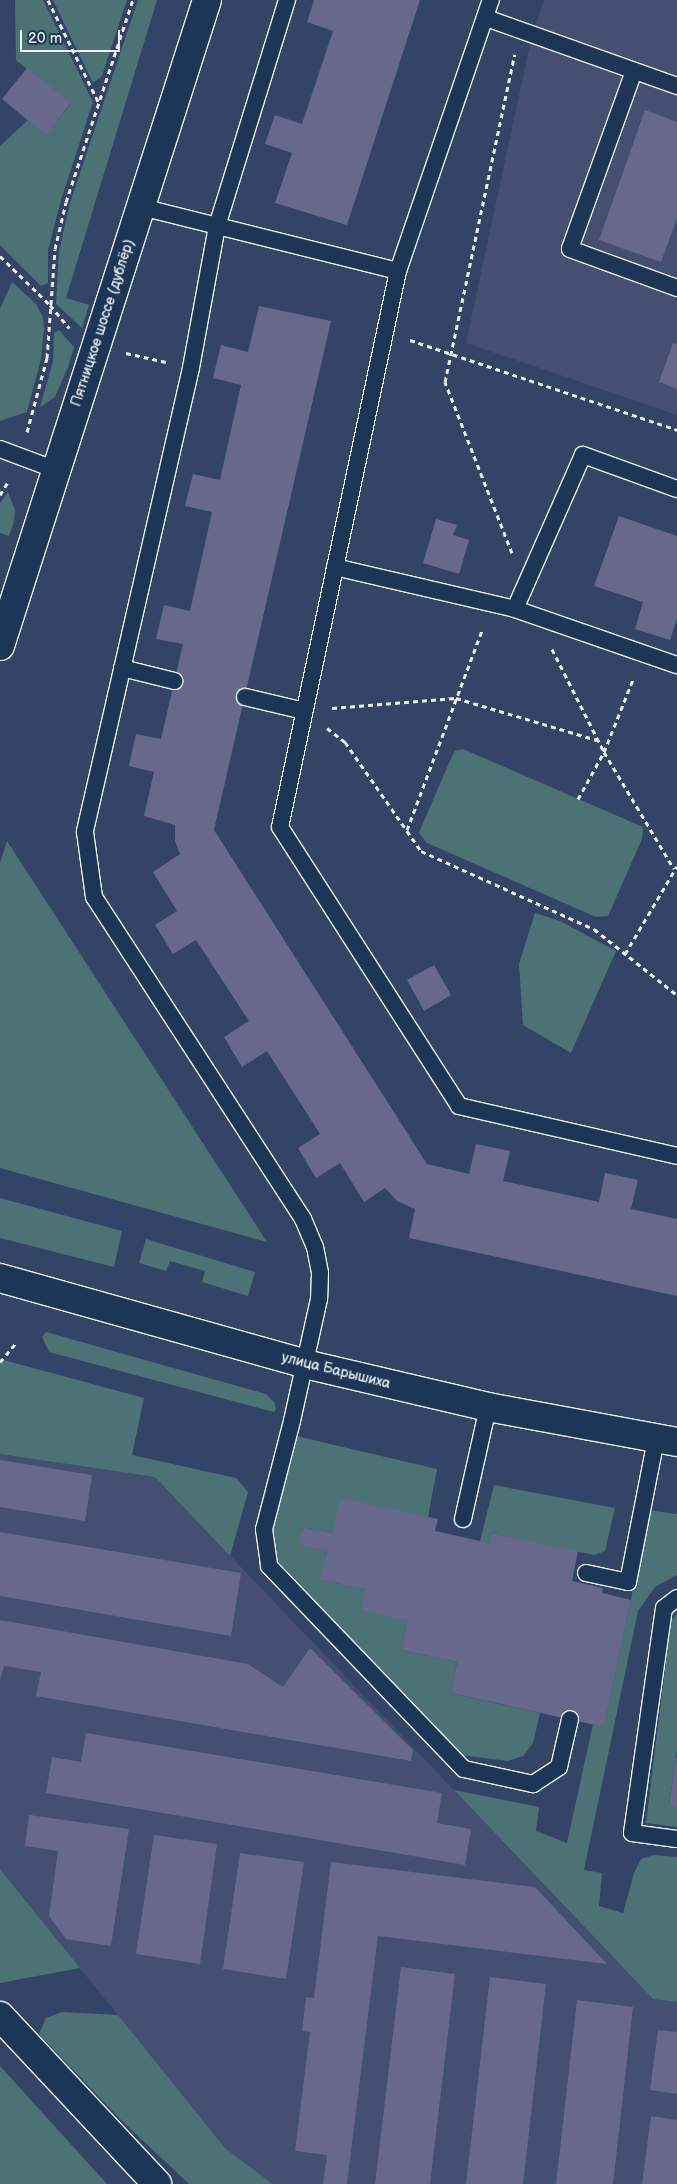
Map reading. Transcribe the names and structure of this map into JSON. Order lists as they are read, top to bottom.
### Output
{
  "streets": {
    "street": ["Пятницкое шоссе (дублёр)", "улица Барышиха"]
  },
  "scale_bar": "20 m"
}
